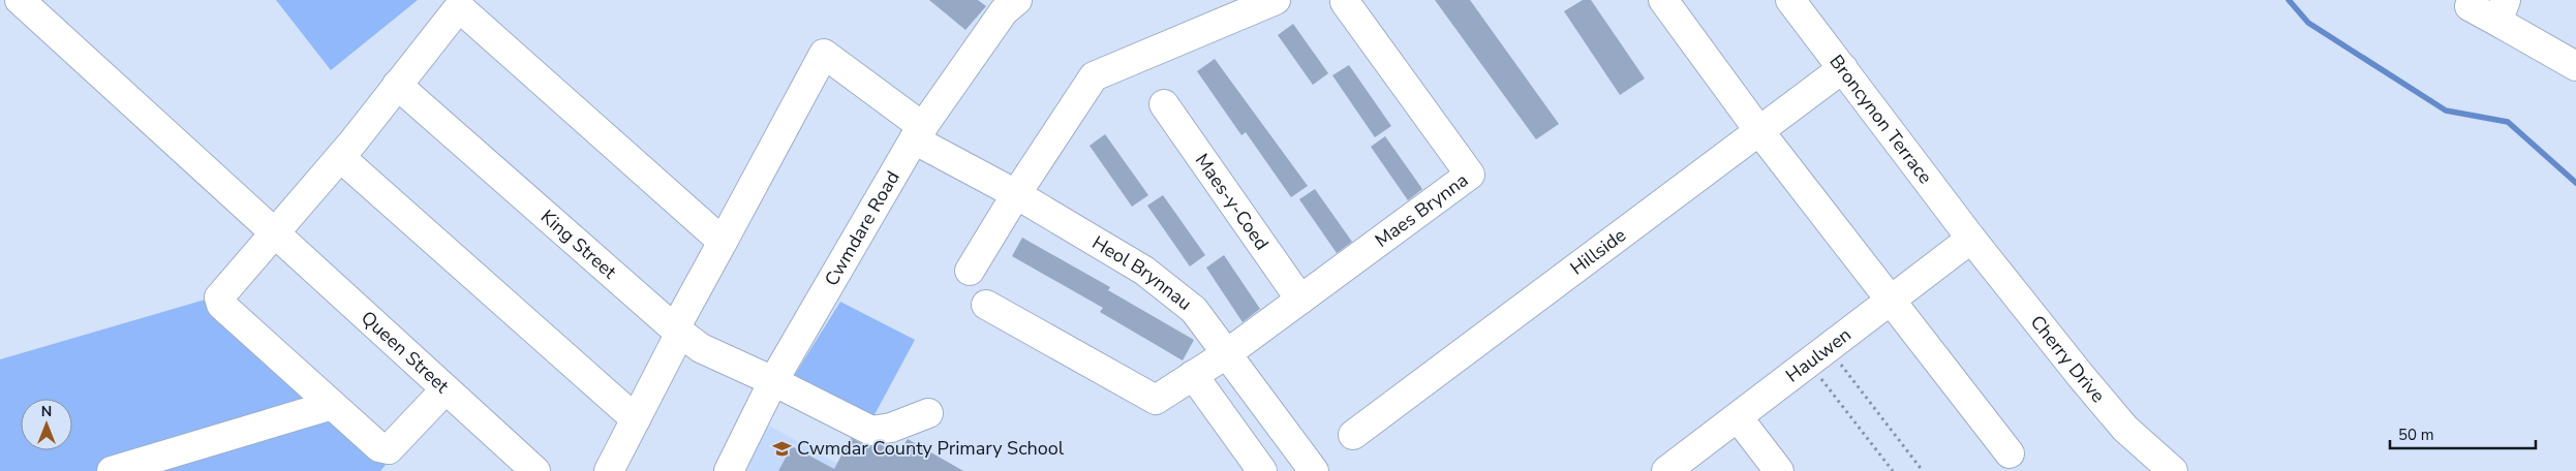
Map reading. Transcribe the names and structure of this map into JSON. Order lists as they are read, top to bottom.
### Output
{
  "streets": {
    "street": [
      "Broncynon Terrace",
      "Maes-y-Coed",
      "Maes Brynna",
      "Cwmdare Road",
      "King Street",
      "Hillside",
      "Heol Brynnau",
      "Queen Street",
      "Haulwen",
      "Cherry Drive"
    ]
  },
  "crossings": [
    ["Broncynon Terrace", "Hillside"],
    ["Broncynon Terrace", "Haulwen"],
    ["Broncynon Terrace", "Cherry Drive"],
    ["Maes-y-Coed", "Maes Brynna"],
    ["Cwmdare Road", "King Street"],
    ["Cwmdare Road", "Heol Brynnau"],
    ["Haulwen", "Cherry Drive"]
  ],
  "places": {
    "school or university": ["Cwmdar County Primary School"]
  },
  "scale_bar": "50 m",
  "north": "top"
}
